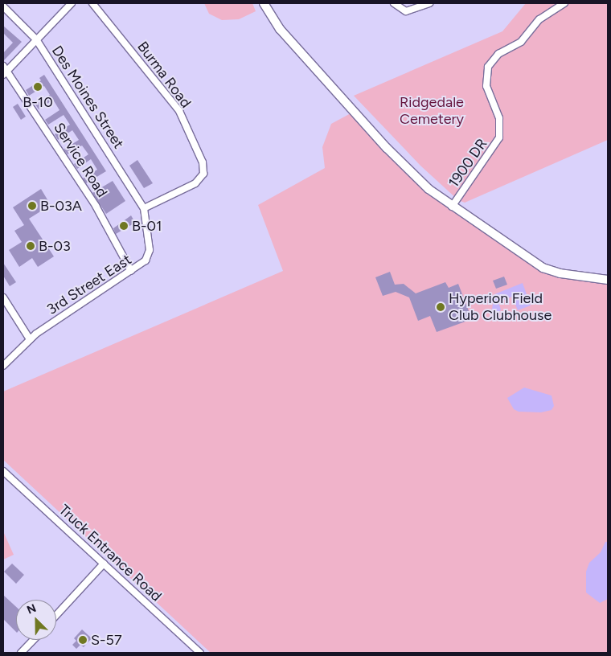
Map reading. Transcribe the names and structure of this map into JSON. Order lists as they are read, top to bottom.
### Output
{
  "streets": {
    "street": [
      "Burma Road",
      "Des Moines Street",
      "Service Road",
      "1900 DR",
      "3rd Street East",
      "Truck Entrance Road"
    ]
  },
  "crossings": [
    ["Burma Road", "Des Moines Street"],
    ["Burma Road", "3rd Street East"],
    ["Des Moines Street", "3rd Street East"],
    ["Service Road", "3rd Street East"]
  ],
  "parks": ["Ridgedale Cemetery"],
  "places": [
    "B-10",
    "B-03A",
    "B-01",
    "B-03",
    "Hyperion Field Club Clubhouse",
    "S-57"
  ],
  "north": "top left"
}
